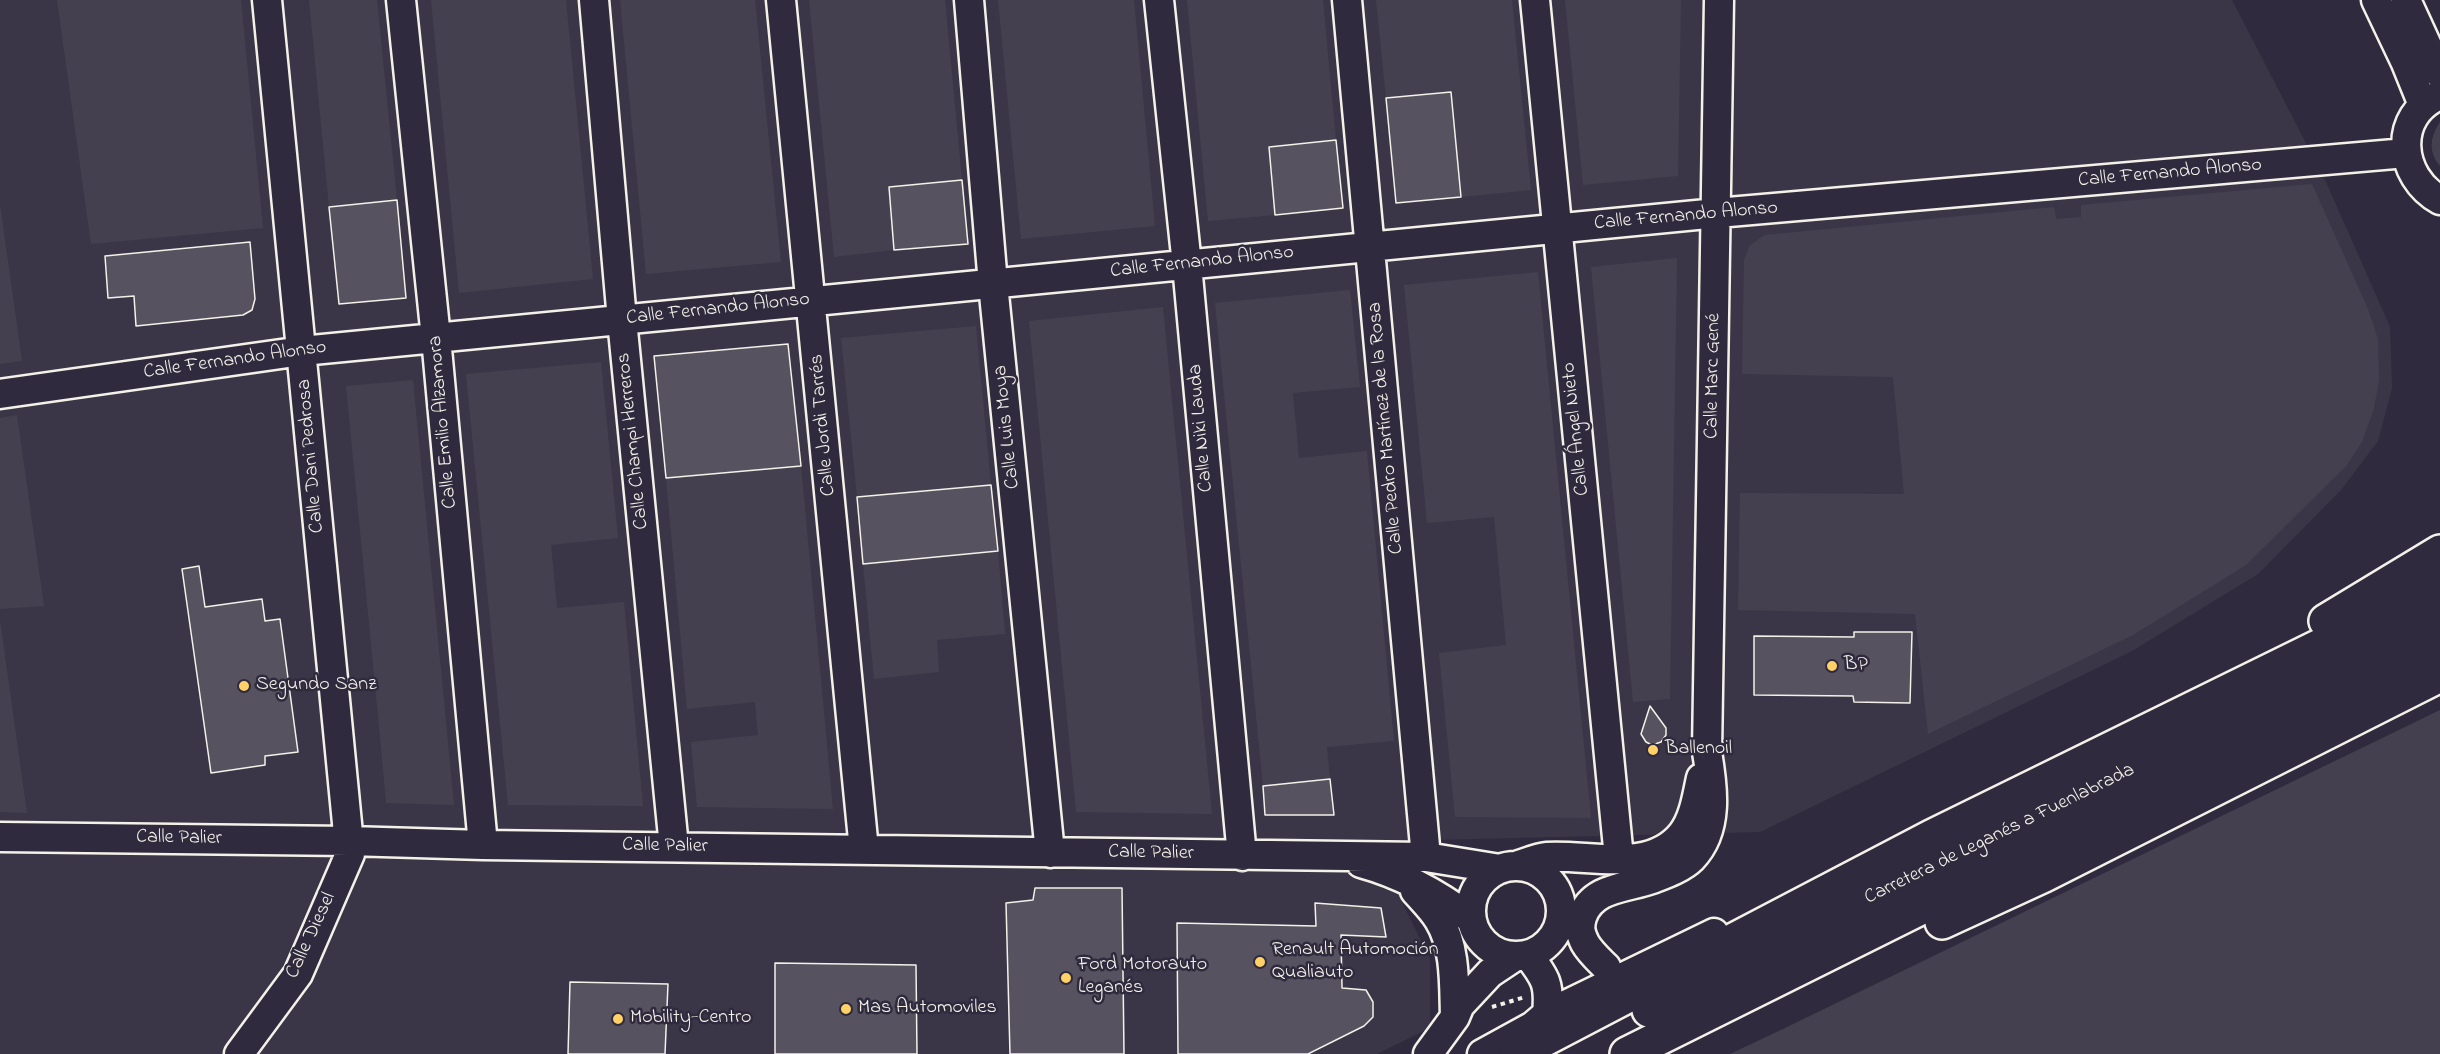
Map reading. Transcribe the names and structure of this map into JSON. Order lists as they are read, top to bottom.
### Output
{
  "streets": {
    "highway": ["Carretera de Leganés a Fuenlabrada"],
    "street": [
      "Calle Fernando Alonso",
      "Calle Marc Gené",
      "Calle Emilio Alzamora",
      "Calle Jordi Tarrés",
      "Calle Luis Moya",
      "Calle Niki Lauda",
      "Calle Pedro Martínez de la Rosa",
      "Calle Ángel Nieto",
      "Calle Champi Herreros",
      "Calle Dani Pedrosa",
      "Calle Palier",
      "Calle Diesel"
    ]
  },
  "crossings": [
    ["Calle Fernando Alonso", "Calle Marc Gené"],
    ["Calle Fernando Alonso", "Calle Emilio Alzamora"],
    ["Calle Fernando Alonso", "Calle Jordi Tarrés"],
    ["Calle Fernando Alonso", "Calle Luis Moya"],
    ["Calle Fernando Alonso", "Calle Niki Lauda"],
    ["Calle Fernando Alonso", "Calle Pedro Martínez de la Rosa"],
    ["Calle Fernando Alonso", "Calle Ángel Nieto"],
    ["Calle Fernando Alonso", "Calle Champi Herreros"],
    ["Calle Fernando Alonso", "Calle Dani Pedrosa"],
    ["Calle Marc Gené", "Calle Palier"],
    ["Calle Emilio Alzamora", "Calle Palier"],
    ["Calle Jordi Tarrés", "Calle Palier"],
    ["Calle Luis Moya", "Calle Palier"],
    ["Calle Niki Lauda", "Calle Palier"],
    ["Calle Pedro Martínez de la Rosa", "Calle Palier"],
    ["Calle Ángel Nieto", "Calle Palier"],
    ["Calle Champi Herreros", "Calle Palier"],
    ["Calle Dani Pedrosa", "Calle Palier"],
    ["Calle Dani Pedrosa", "Calle Diesel"],
    ["Calle Palier", "Calle Diesel"]
  ],
  "places": [
    "BP",
    "Segundo Sanz",
    "Ballenoil",
    "Renault Automoción Qualiauto",
    "Ford Motorauto Leganés",
    "Mas Automoviles",
    "Mobility-Centro"
  ]
}
